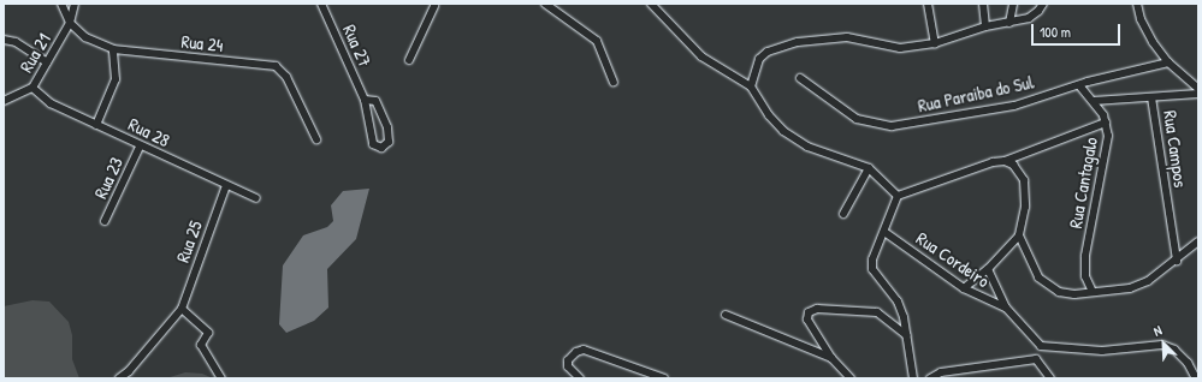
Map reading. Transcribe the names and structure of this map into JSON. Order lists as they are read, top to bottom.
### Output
{
  "streets": {
    "street": [
      "Rua 24",
      "Rua 27",
      "Rua 21",
      "Rua Paraiba do Sul",
      "Rua 28",
      "Rua Campos",
      "Rua 23",
      "Rua Cantagalo",
      "Rua 25",
      "Rua Cordeiro"
    ]
  },
  "crossings": [
    ["Rua 24", "Rua 21"],
    ["Rua 21", "Rua 28"],
    ["Rua Paraiba do Sul", "Rua Cantagalo"],
    ["Rua 28", "Rua 23"],
    ["Rua 28", "Rua 25"]
  ],
  "scale_bar": "100 m",
  "north": "top left"
}
